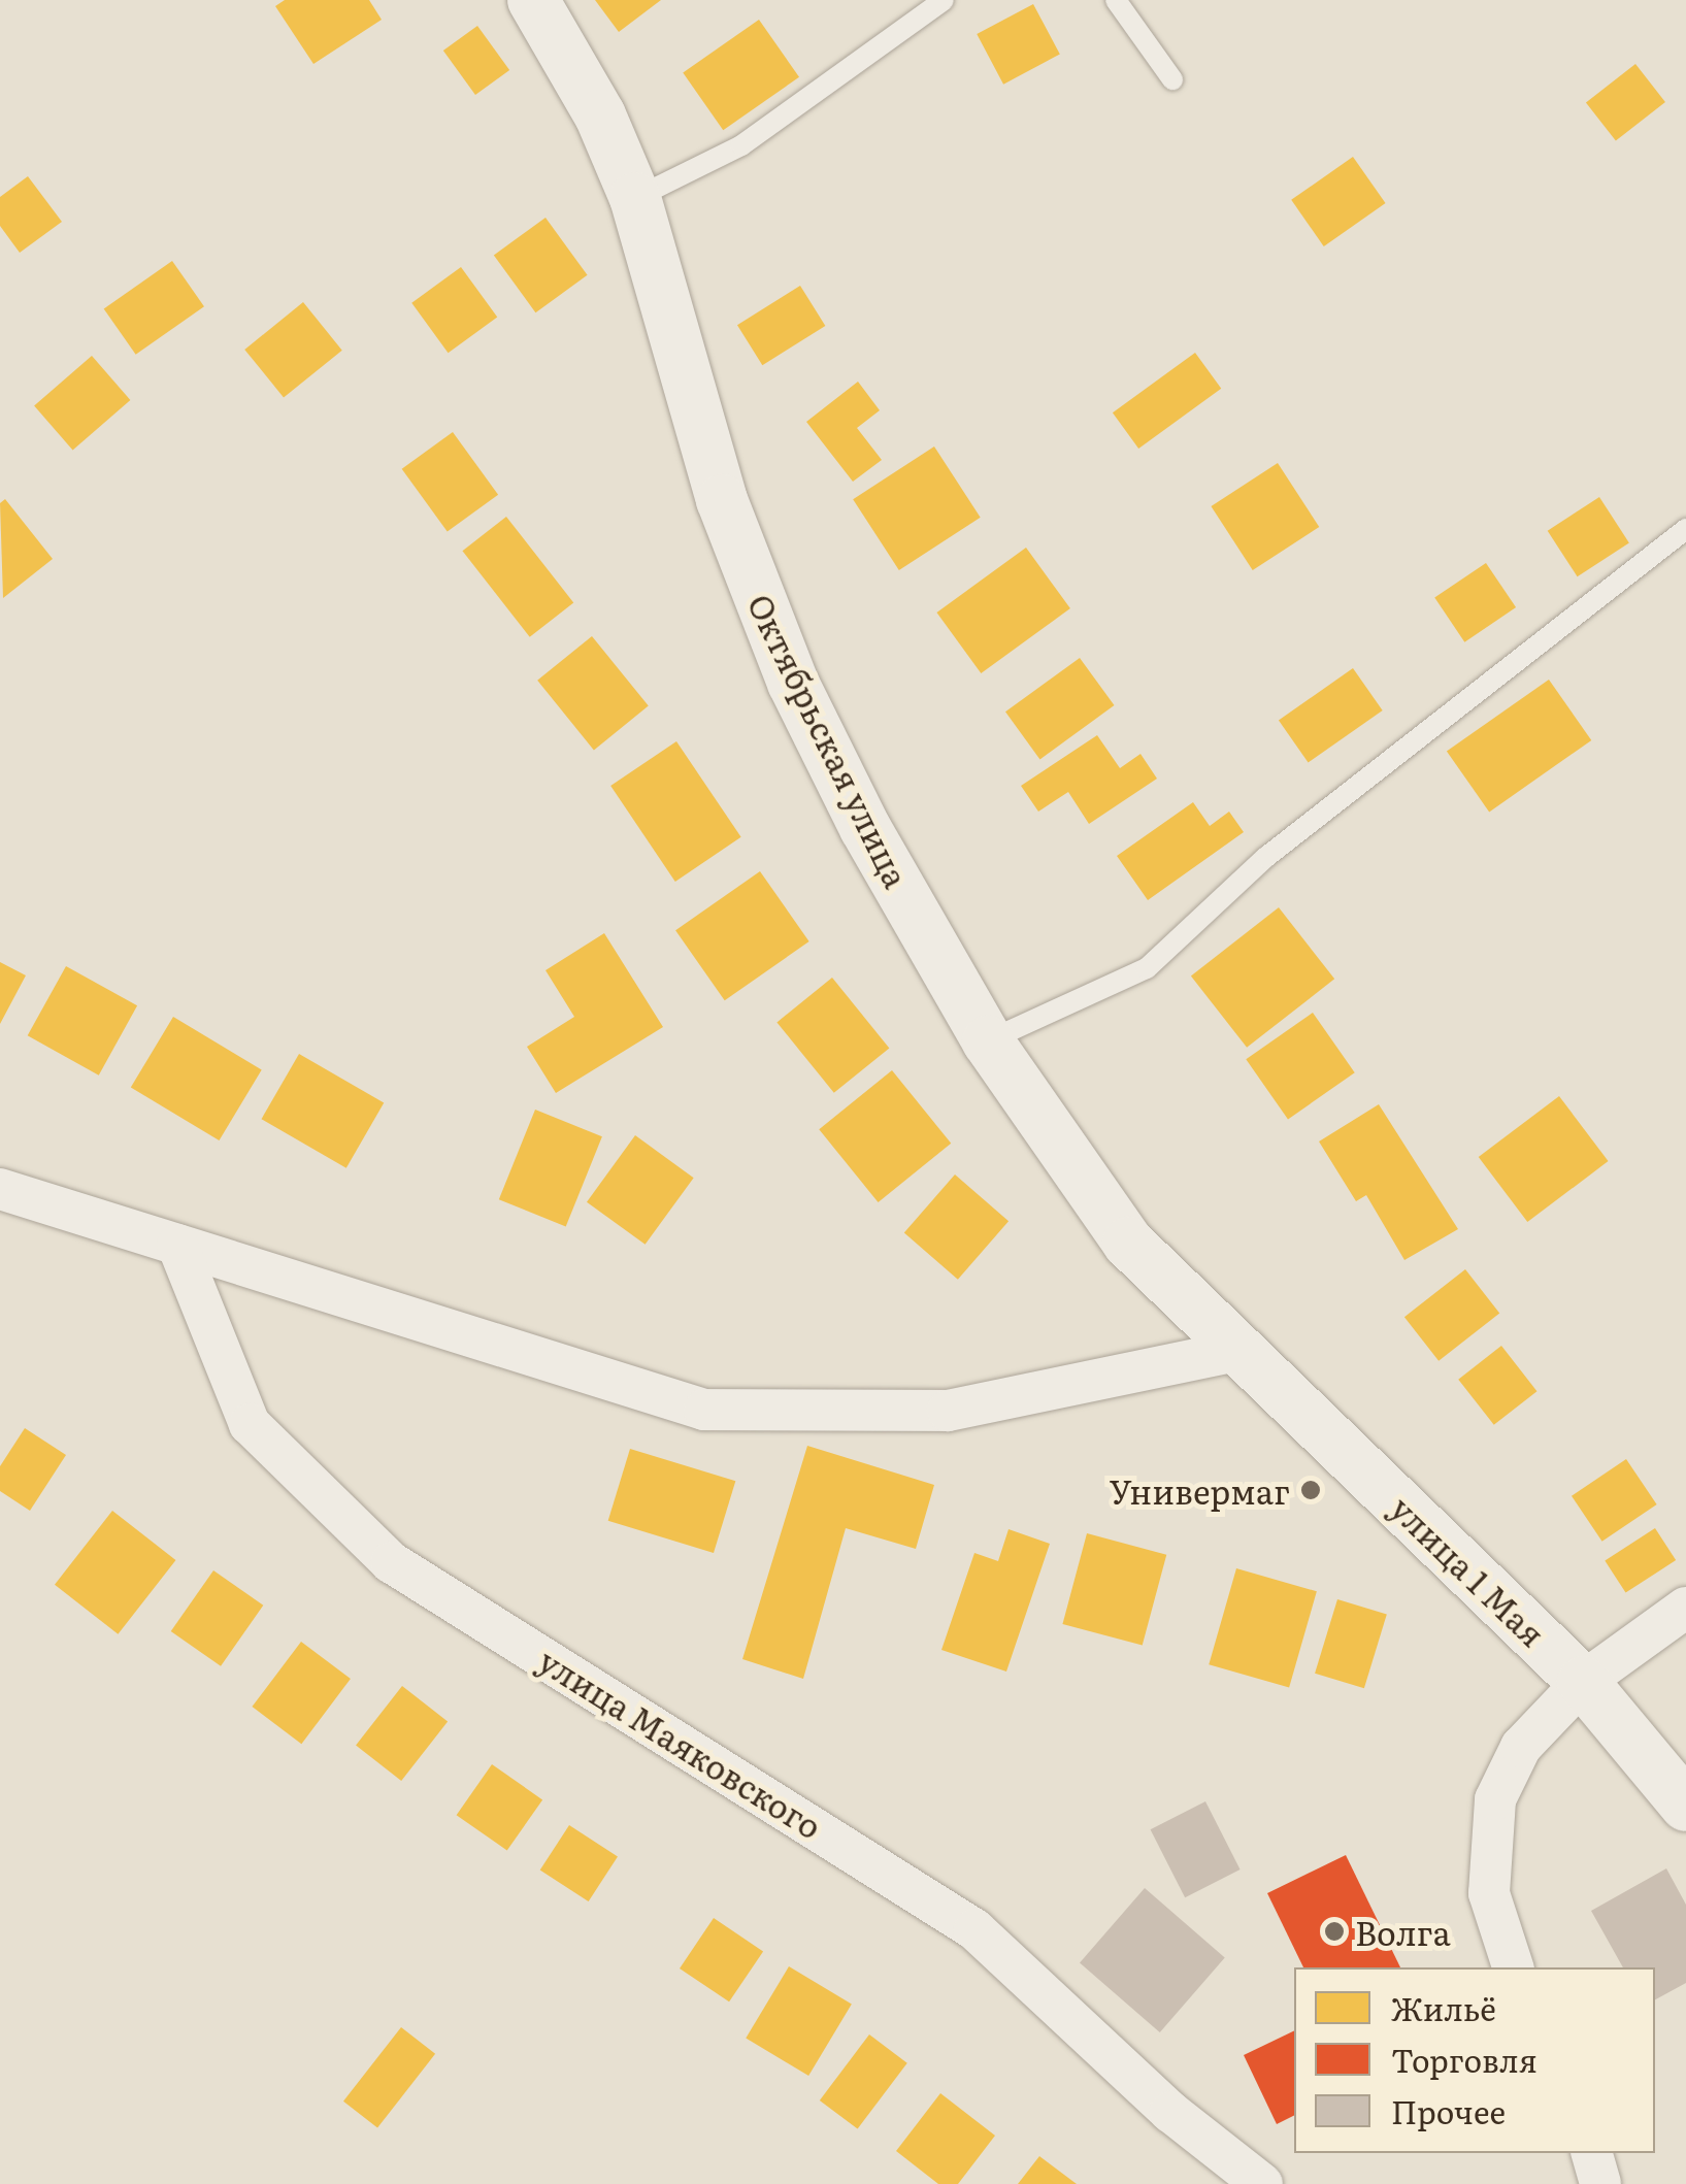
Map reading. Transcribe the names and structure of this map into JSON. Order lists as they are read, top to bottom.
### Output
{
  "streets": {
    "street": ["Октябрьская улица", "улица 1 Мая", "улица Маяковского"]
  },
  "crossings": [
    ["Октябрьская улица", "улица 1 Мая"]
  ],
  "places": ["Универмаг", "Волга"],
  "legend": ["Жильё", "Торговля", "Прочее"]
}
